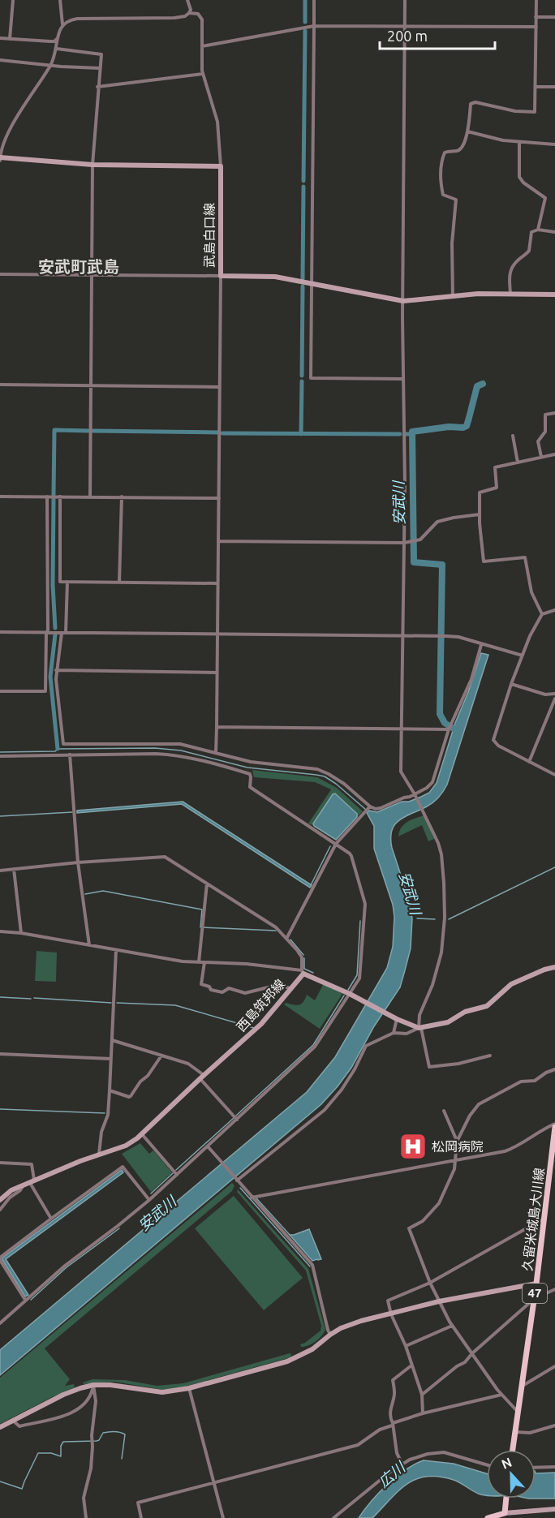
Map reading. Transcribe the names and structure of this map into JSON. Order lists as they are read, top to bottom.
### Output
{
  "streets": {
    "main road": [
      "武島白口線",
      "西島筑邦線",
      "久留米城島大川線",
      "47"
    ]
  },
  "districts": ["安武町武島"],
  "water": ["安武川", "広川"],
  "places": {
    "hospital": ["松岡病院"]
  },
  "scale_bar": "200 m",
  "north": "top"
}
